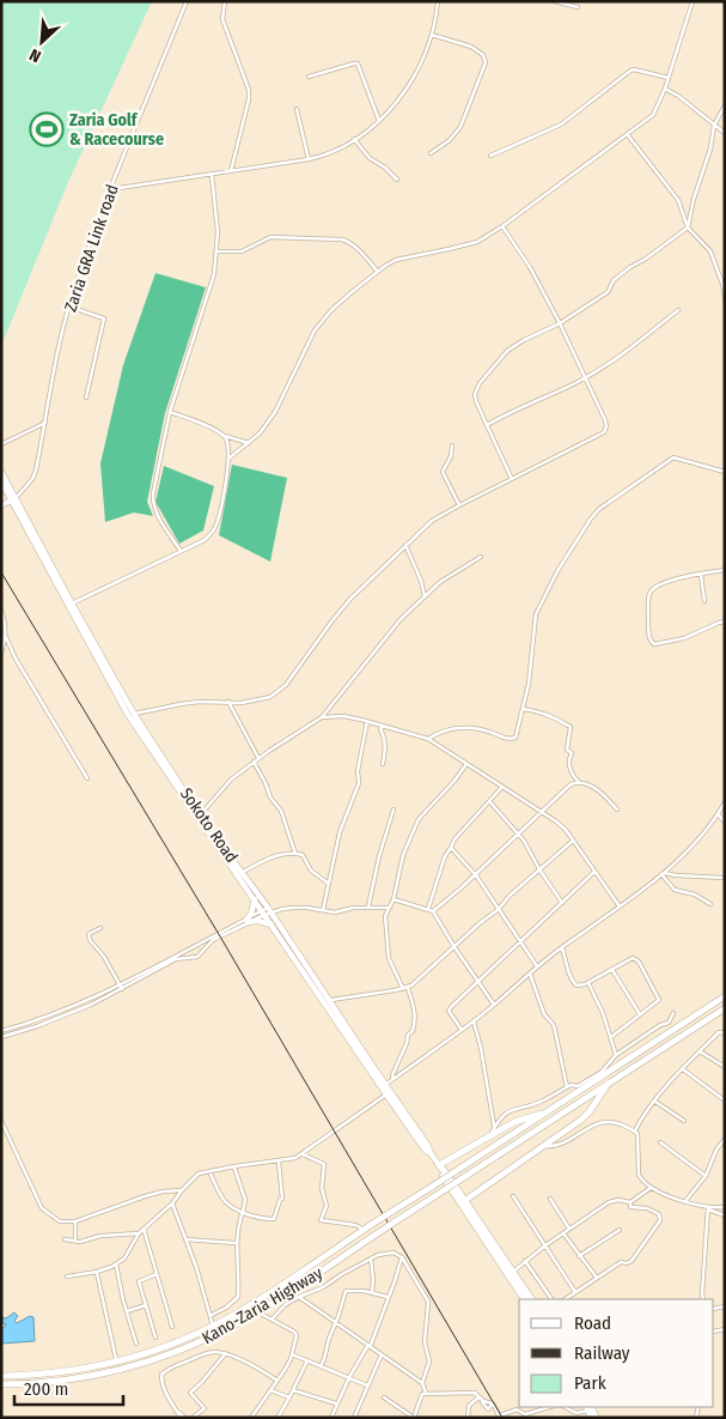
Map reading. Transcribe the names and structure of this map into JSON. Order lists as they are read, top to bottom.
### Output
{
  "streets": {
    "highway": ["Kano-Zaria Highway"],
    "main road": ["Sokoto Road"],
    "street": ["Zaria GRA Link road"]
  },
  "crossings": [
    ["Zaria GRA Link road", "Sokoto Road"]
  ],
  "places": {
    "sports": ["Zaria Golf & Racecourse"]
  },
  "legend": ["Road", "Railway", "Park"],
  "scale_bar": "200 m",
  "north": "bottom left"
}
